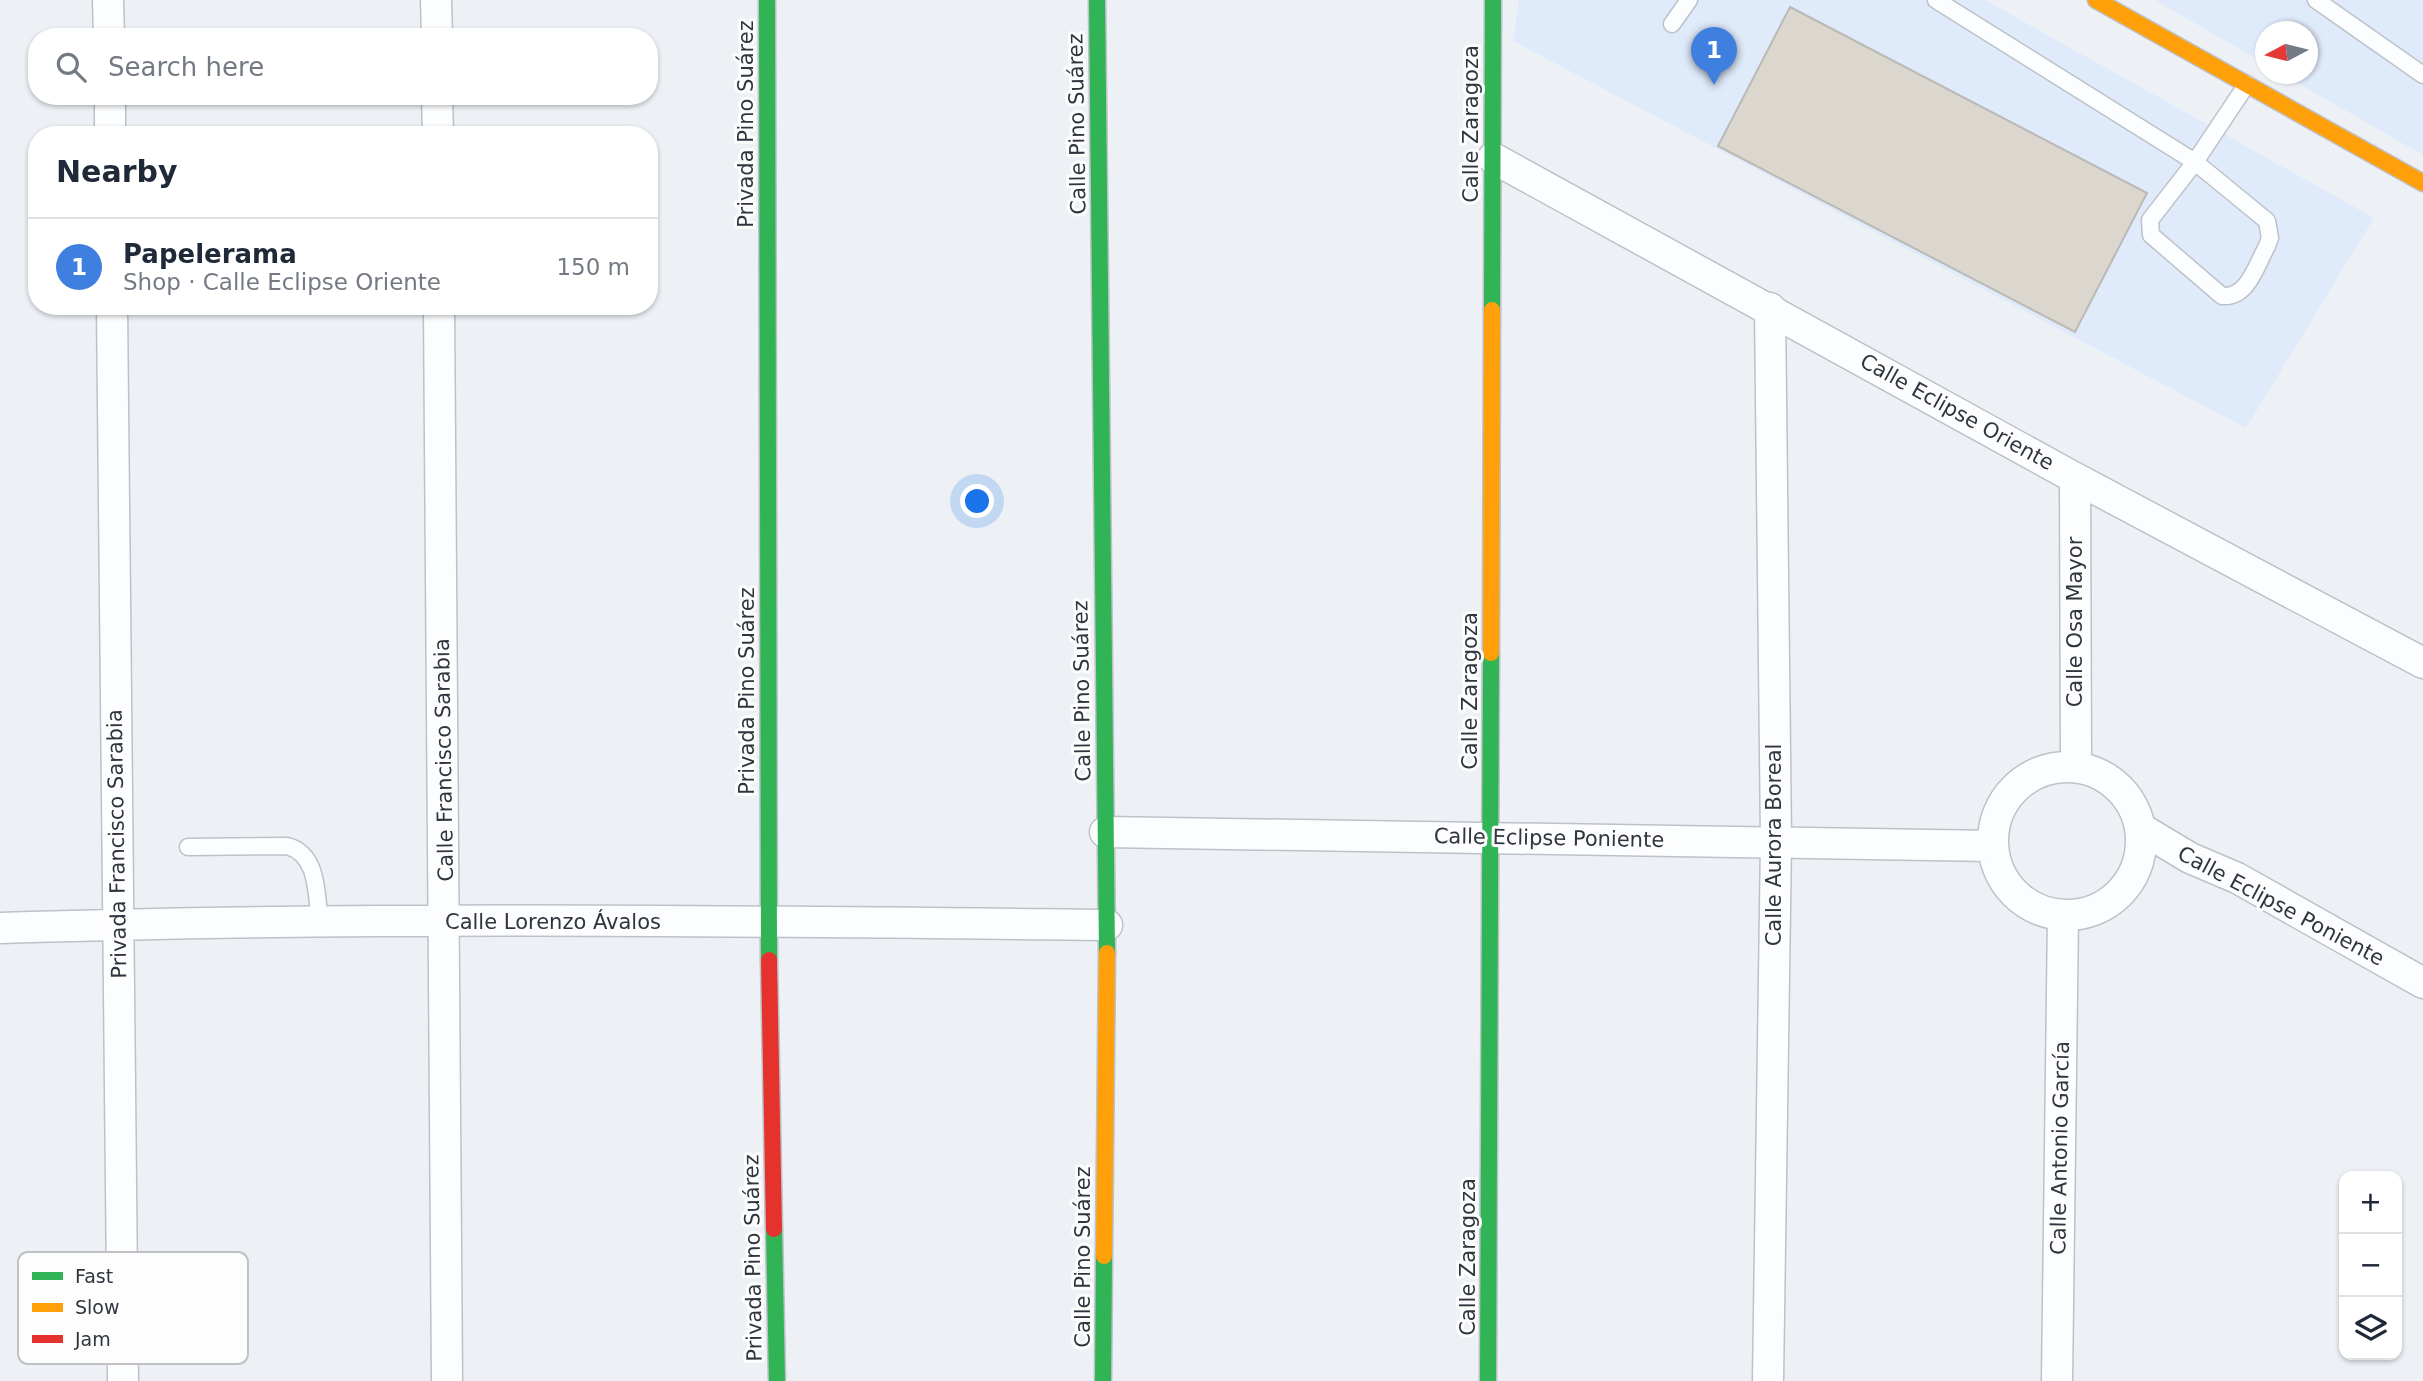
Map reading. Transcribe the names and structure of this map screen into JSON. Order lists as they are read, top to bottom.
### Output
{
  "streets": {
    "street": [
      "Privada Pino Suárez",
      "Calle Pino Suárez",
      "Calle Zaragoza",
      "Calle Eclipse Oriente",
      "Calle Osa Mayor",
      "Calle Francisco Sarabia",
      "Calle Eclipse Poniente",
      "Privada Francisco Sarabia",
      "Calle Aurora Boreal",
      "Calle Lorenzo Ávalos",
      "Calle Antonio García"
    ]
  },
  "crossings": [
    ["Privada Pino Suárez", "Calle Lorenzo Ávalos"],
    ["Calle Pino Suárez", "Calle Eclipse Poniente"],
    ["Calle Pino Suárez", "Calle Lorenzo Ávalos"],
    ["Calle Zaragoza", "Calle Eclipse Oriente"],
    ["Calle Zaragoza", "Calle Eclipse Poniente"],
    ["Calle Eclipse Oriente", "Calle Osa Mayor"],
    ["Calle Eclipse Oriente", "Calle Aurora Boreal"],
    ["Calle Osa Mayor", "Calle Eclipse Poniente"],
    ["Calle Osa Mayor", "Calle Antonio García"],
    ["Calle Francisco Sarabia", "Calle Lorenzo Ávalos"],
    ["Calle Eclipse Poniente", "Calle Aurora Boreal"],
    ["Calle Eclipse Poniente", "Calle Antonio García"],
    ["Privada Francisco Sarabia", "Calle Lorenzo Ávalos"]
  ],
  "legend": ["Fast", "Slow", "Jam"],
  "north": "left",
  "page": {
    "pins": "1",
    "search": "Search here",
    "heading": "Nearby",
    "list": [
      {
        "mark": "1",
        "name": "Papelerama",
        "note": "Shop · Calle Eclipse Oriente",
        "value": "150 m"
      }
    ],
    "map_buttons": ["+", "−"]
  }
}
